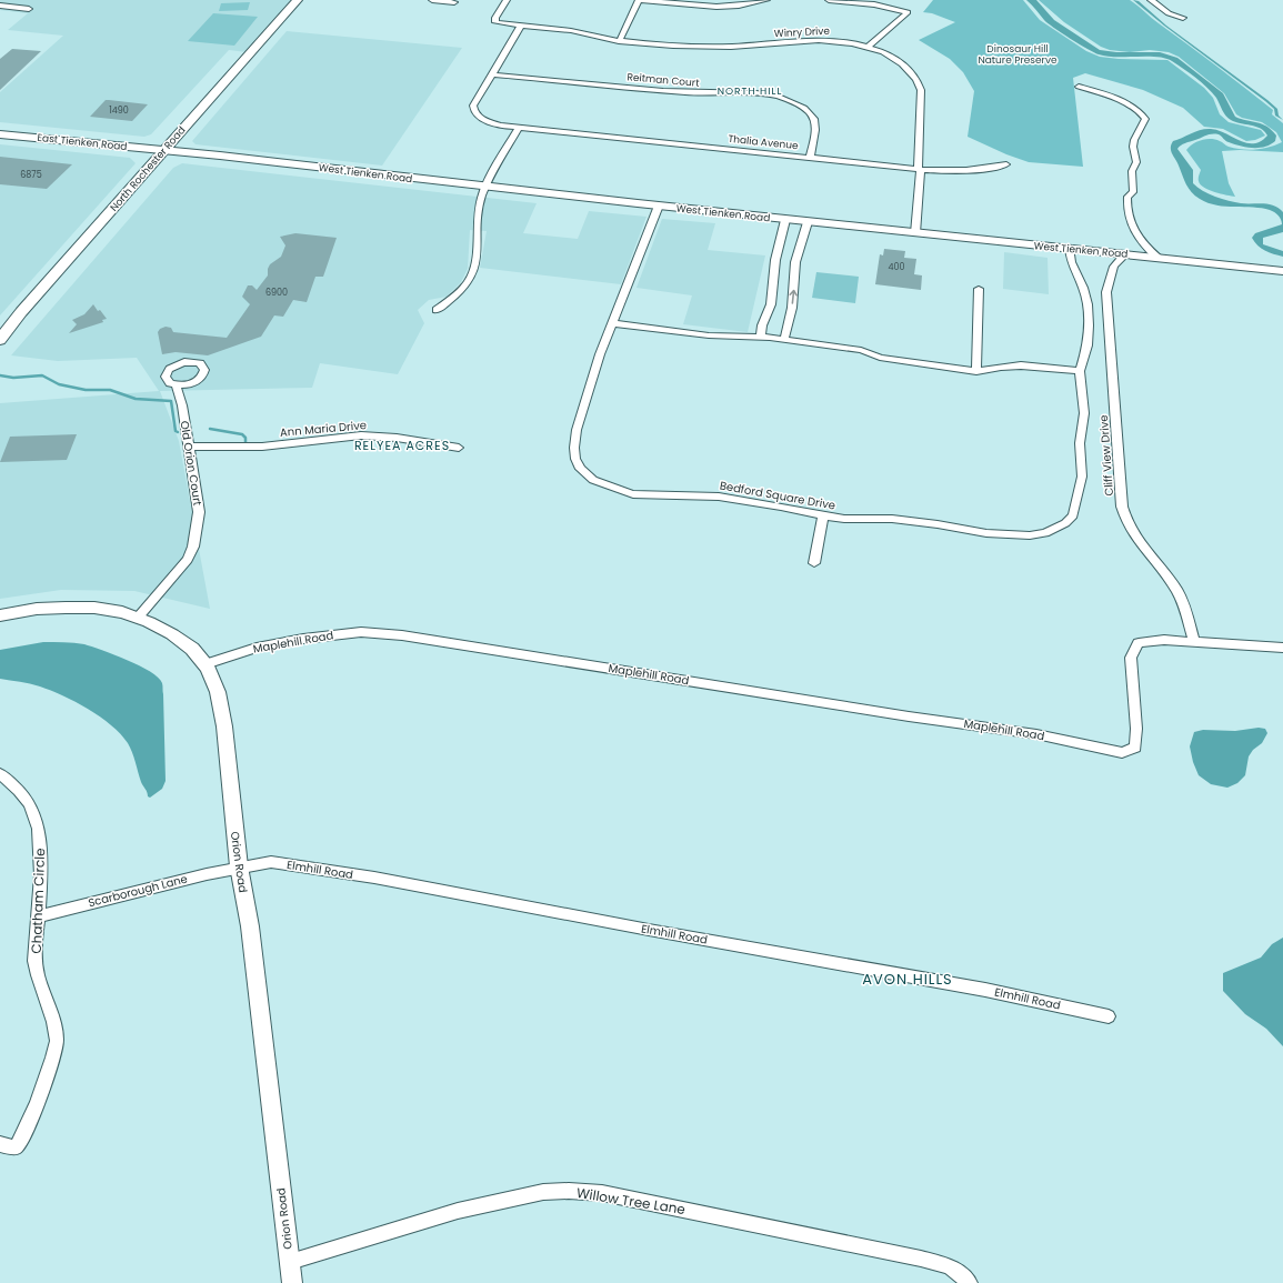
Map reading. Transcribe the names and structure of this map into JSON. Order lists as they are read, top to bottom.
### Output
{
  "streets": {
    "main road": ["East Tienken Road", "North Rochester Road", "West Tienken Road"],
    "street": [
      "Winry Drive",
      "Reitman Court",
      "Thalia Avenue",
      "Ann Maria Drive",
      "Cliff View Drive",
      "Old Orion Court",
      "Bedford Square Drive",
      "Maplehill Road",
      "Orion Road",
      "Elmhill Road",
      "Scarborough Lane",
      "Chatham Circle",
      "Willow Tree Lane"
    ]
  },
  "crossings": [
    ["Winry Drive", "Thalia Avenue"],
    ["Winry Drive", "West Tienken Road"],
    ["Reitman Court", "Thalia Avenue"],
    ["East Tienken Road", "North Rochester Road"],
    ["East Tienken Road", "West Tienken Road"],
    ["North Rochester Road", "West Tienken Road"],
    ["West Tienken Road", "Cliff View Drive"],
    ["West Tienken Road", "Bedford Square Drive"],
    ["Ann Maria Drive", "Old Orion Court"],
    ["Cliff View Drive", "Maplehill Road"],
    ["Old Orion Court", "Orion Road"],
    ["Maplehill Road", "Orion Road"],
    ["Orion Road", "Elmhill Road"],
    ["Orion Road", "Scarborough Lane"],
    ["Orion Road", "Willow Tree Lane"],
    ["Elmhill Road", "Scarborough Lane"],
    ["Scarborough Lane", "Chatham Circle"]
  ],
  "districts": ["NORTH HILL", "RELYEA ACRES", "AVON HILLS"],
  "parks": ["Dinosaur Hill Nature Preserve"],
  "house_numbers": [
    "1490",
    "6875",
    "400",
    "6900"
  ]
}
